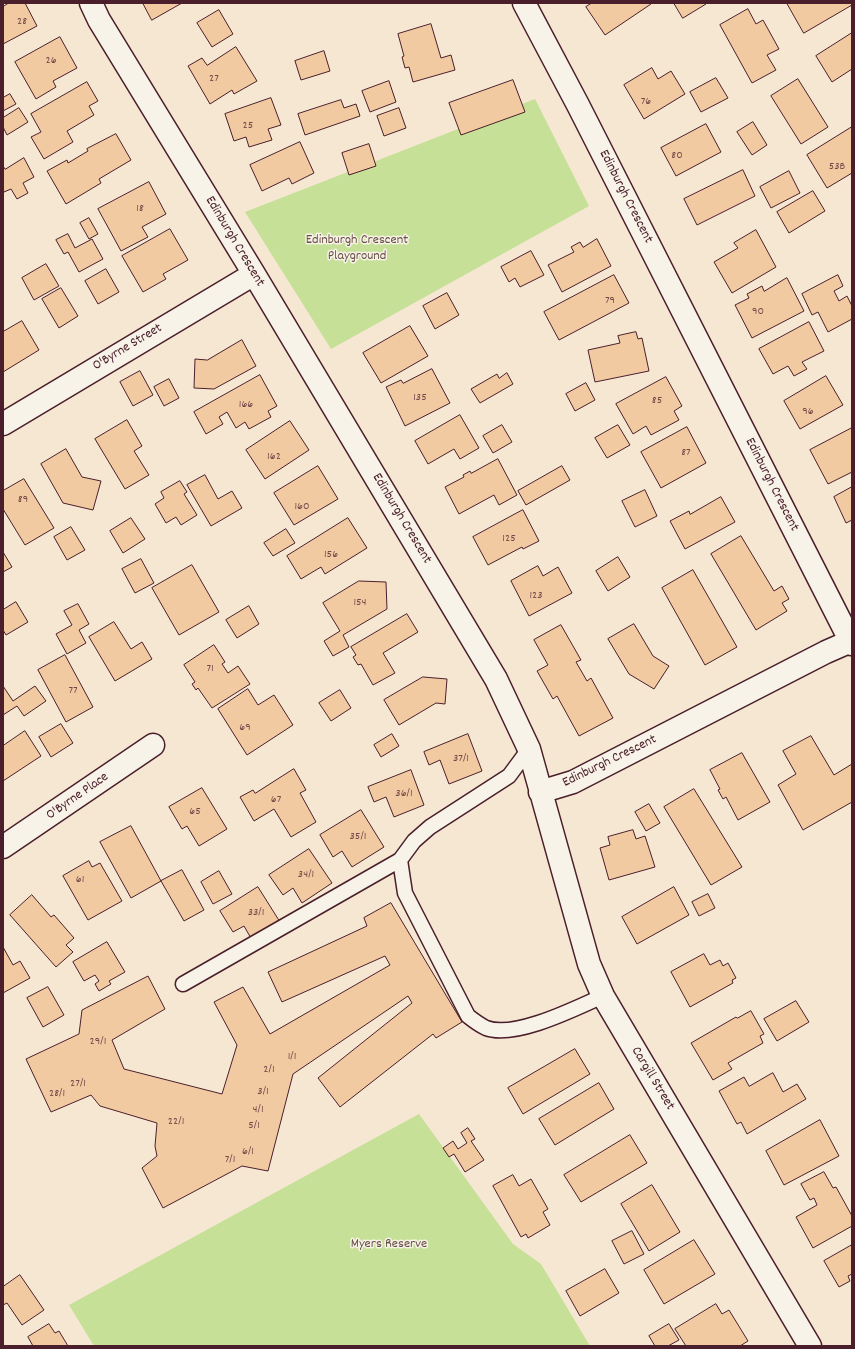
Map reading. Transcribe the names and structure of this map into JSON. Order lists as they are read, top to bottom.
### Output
{
  "streets": {
    "street": [
      "Edinburgh Crescent",
      "O'Byrne Street",
      "O'Byrne Place",
      "Cargill Street"
    ]
  },
  "crossings": [
    ["Edinburgh Crescent", "O'Byrne Street"],
    ["Edinburgh Crescent", "Cargill Street"]
  ],
  "parks": ["Edinburgh Crescent Playground", "Myers Reserve"],
  "house_numbers": [
    "28",
    "26",
    "27",
    "76",
    "25",
    "80",
    "53B",
    "18",
    "79",
    "90",
    "135",
    "85",
    "166",
    "96",
    "87",
    "162",
    "89",
    "160",
    "125",
    "156",
    "123",
    "154",
    "71",
    "77",
    "69",
    "37/1",
    "36/1",
    "67",
    "65",
    "35/1",
    "34/1",
    "61",
    "33/1",
    "29/1",
    "1/1",
    "2/1",
    "27/1",
    "3/1",
    "28/1",
    "4/1",
    "22/1",
    "5/1",
    "6/1",
    "7/1"
  ]
}
